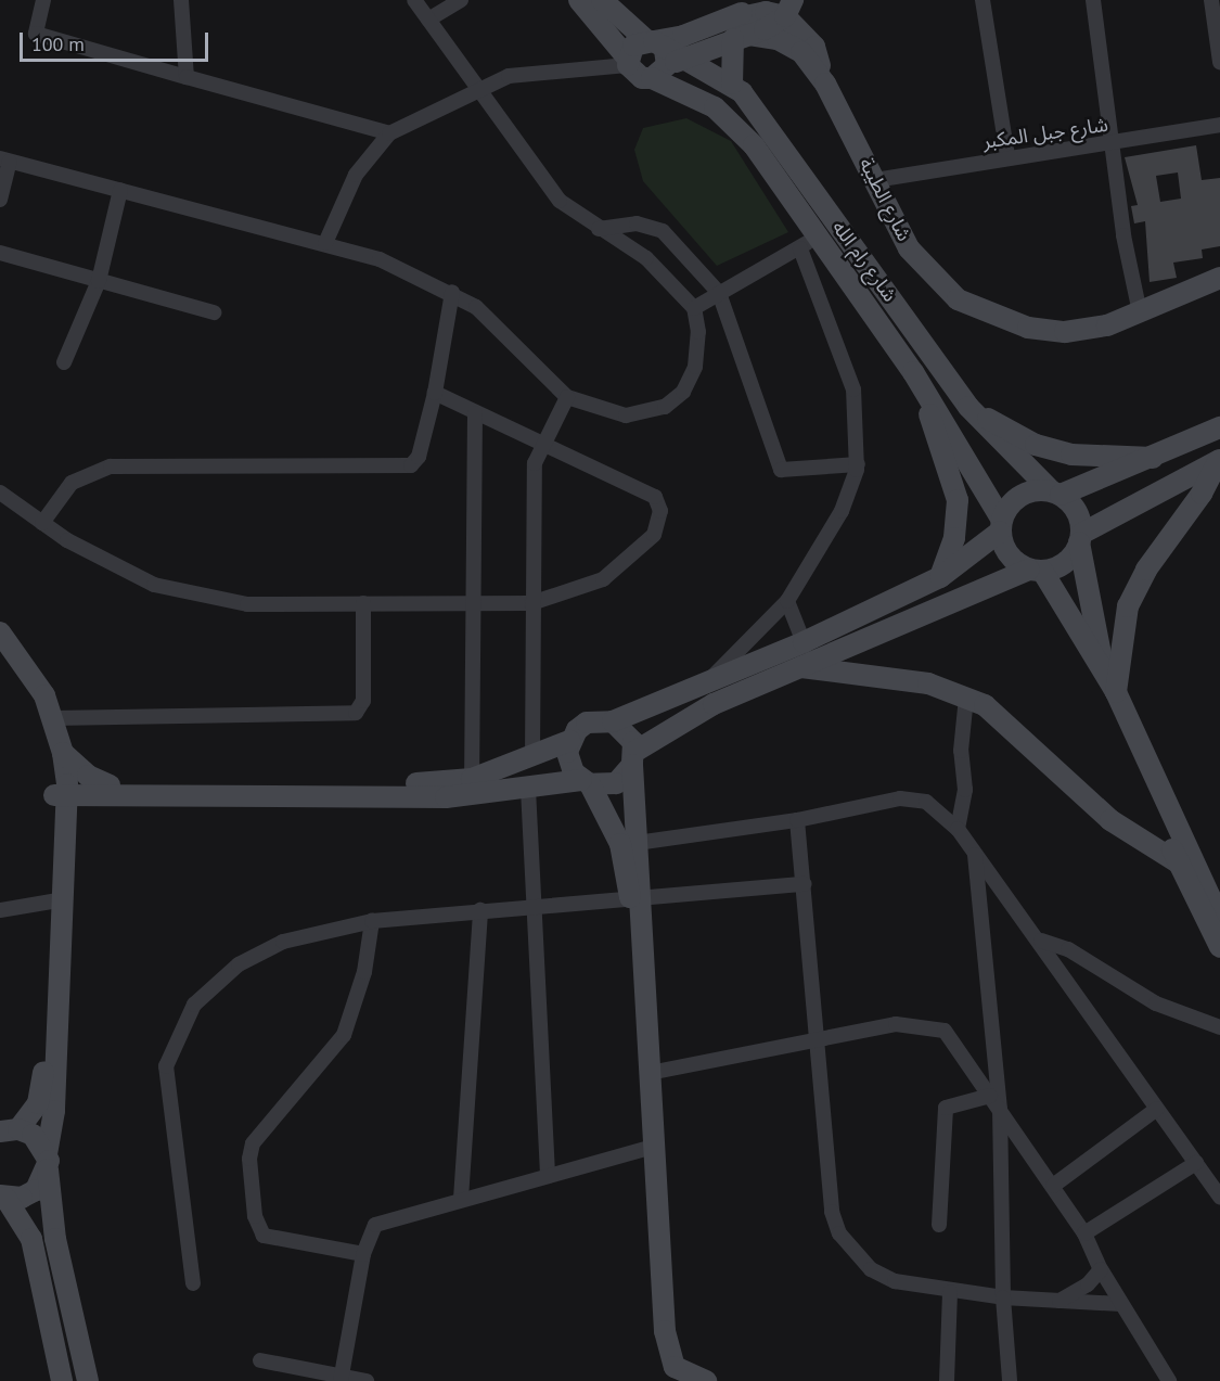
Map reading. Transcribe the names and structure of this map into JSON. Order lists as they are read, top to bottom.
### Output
{
  "streets": {
    "street": ["شارع جبل المكبر", "شارع الطيبة", "شارع رام الله"]
  },
  "crossings": [
    ["شارع جبل المكبر", "شارع الطيبة"]
  ],
  "scale_bar": "100 m"
}
